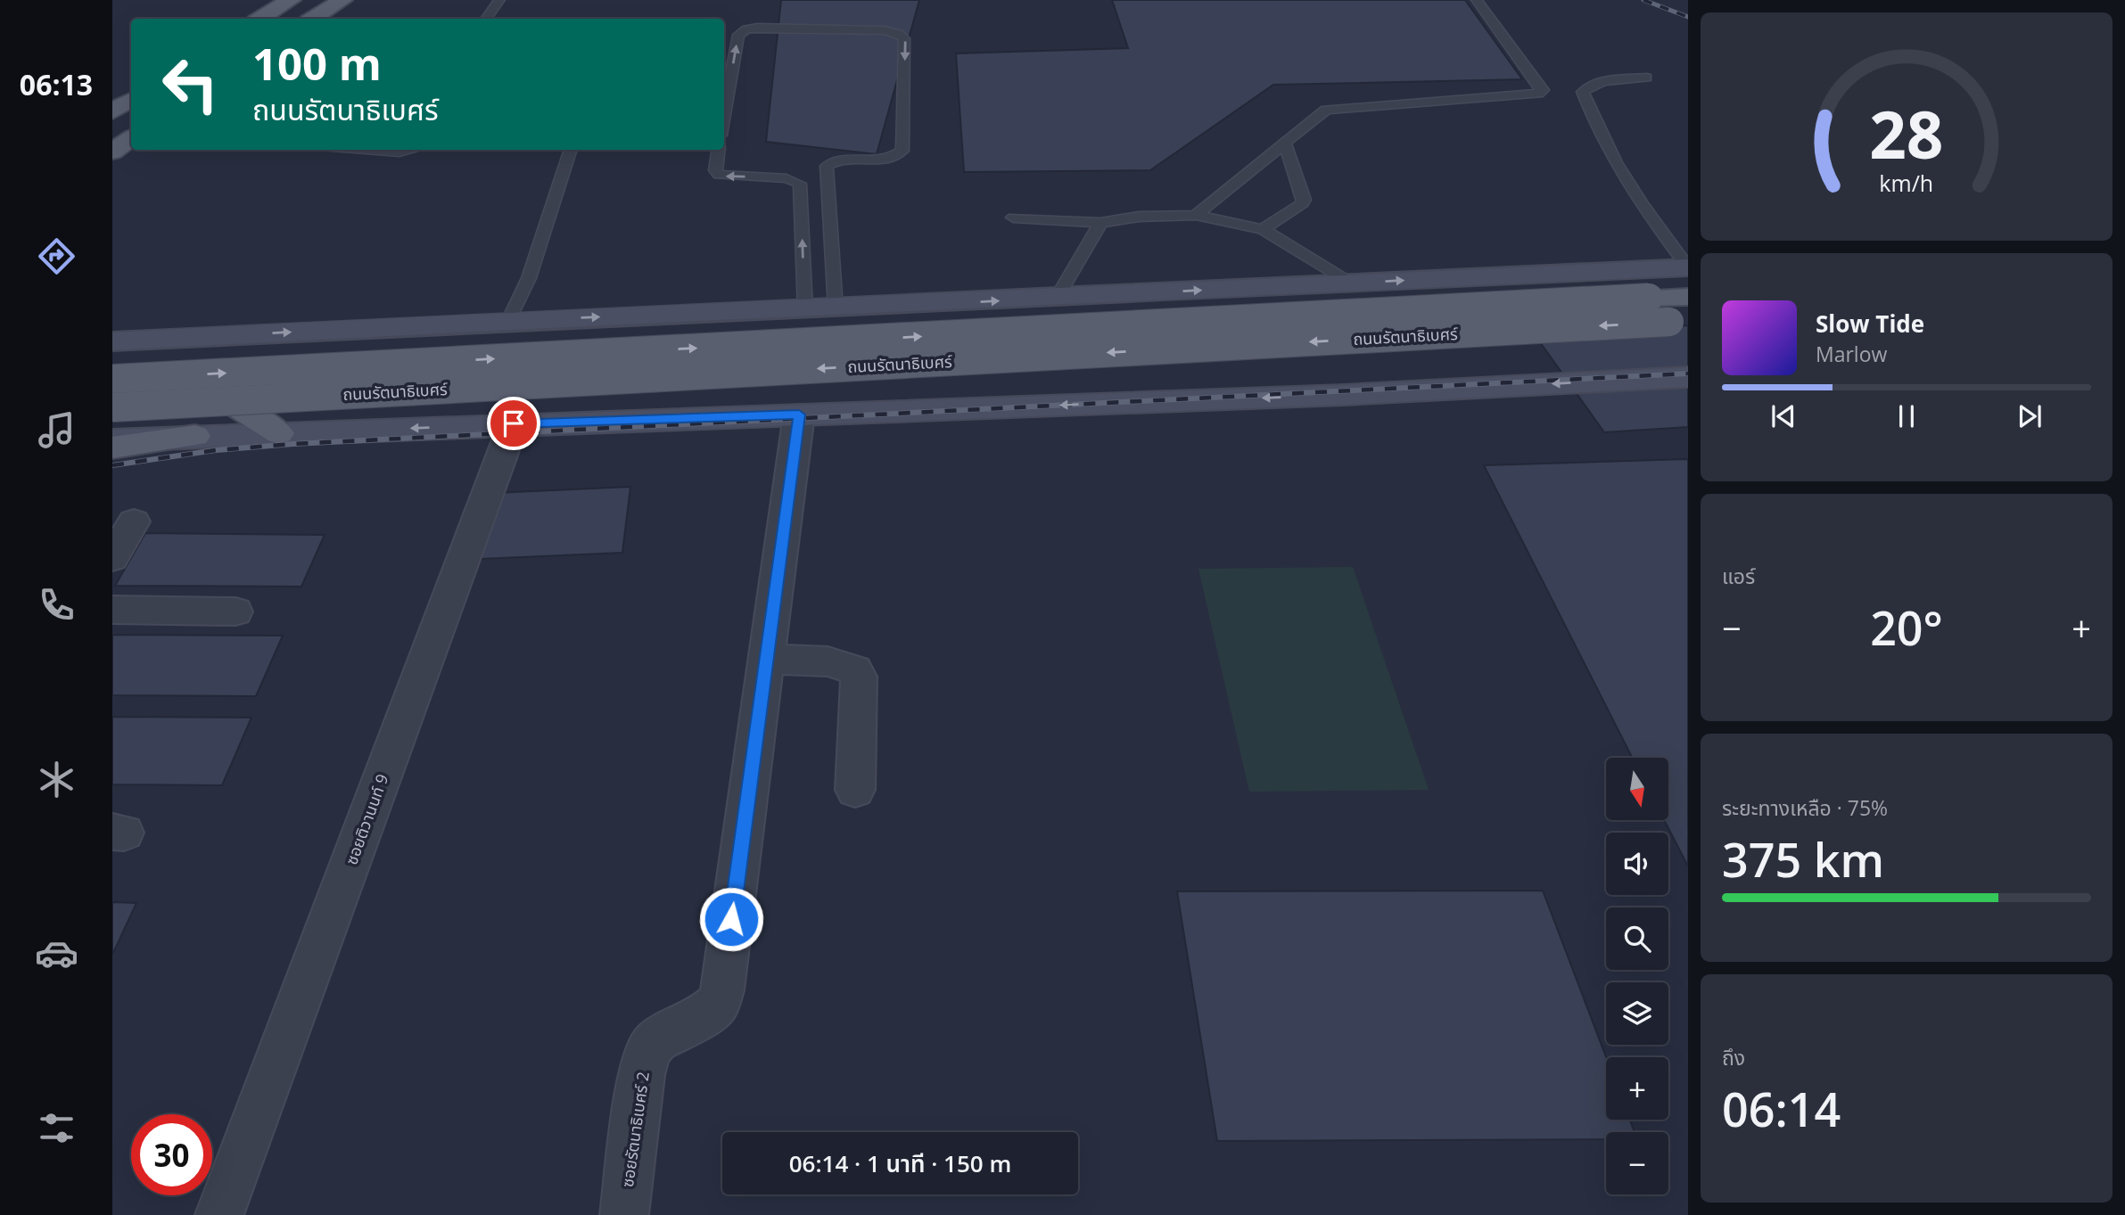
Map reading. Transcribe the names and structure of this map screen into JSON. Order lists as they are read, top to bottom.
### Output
{
  "streets": {
    "main road": ["ถนนรัตนาธิเบศร์"],
    "street": ["ซอยติวานนท์ 9", "ซอยรัตนาธิเบศร์ 2"]
  },
  "north": "bottom",
  "page": {
    "tabs": "06:13",
    "turn": ["100 m", "ถนนรัตนาธิเบศร์"],
    "song": ["Slow Tide", "Marlow"],
    "tile": [
      "แอร์",
      ["ระยะทางเหลือ · 75%", "375 km"],
      ["ถึง", "06:14"]
    ],
    "heat": ["−", "20°", "+"],
    "map_buttons": ["+", "−"],
    "limit": "30",
    "trip": "06:14 · 1 นาที · 150 m",
    "gauge": ["28", "km/h"]
  }
}
